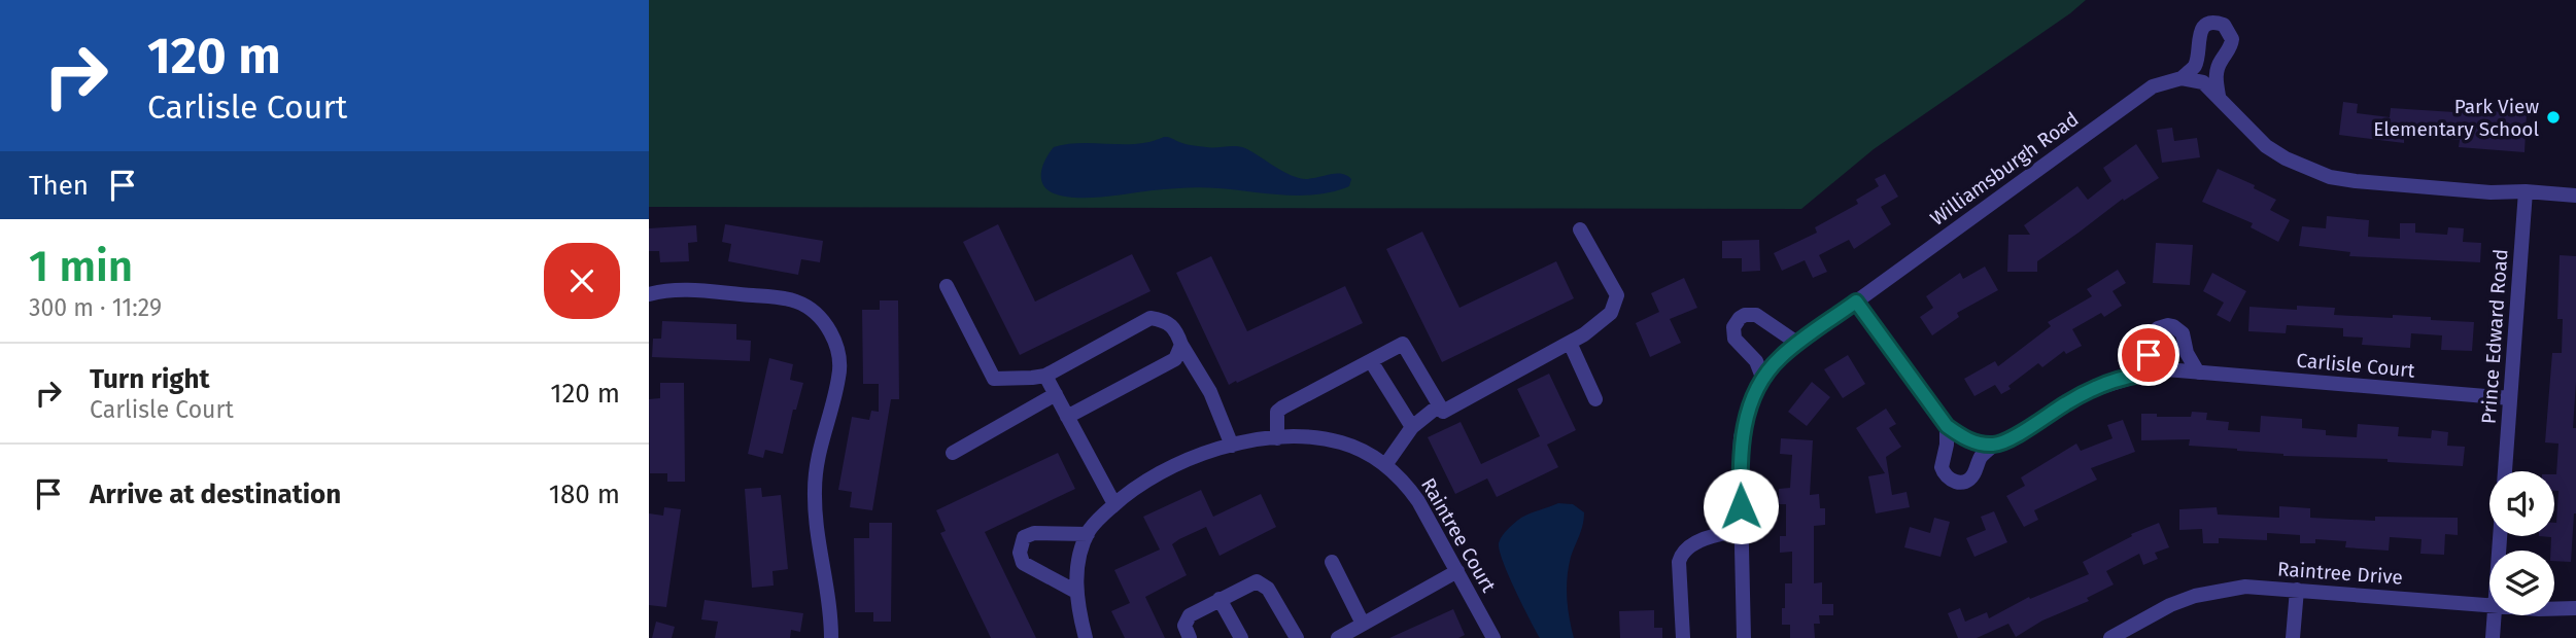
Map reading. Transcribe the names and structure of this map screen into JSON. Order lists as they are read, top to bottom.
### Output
{
  "streets": {
    "street": [
      "Williamsburgh Road",
      "Prince Edward Road",
      "Carlisle Court",
      "Raintree Court",
      "Raintree Drive"
    ]
  },
  "crossings": [
    ["Prince Edward Road", "Carlisle Court"]
  ],
  "places": ["Park View Elementary School"],
  "page": {
    "turn": ["120 m", "Carlisle Court"],
    "then": "Then",
    "heading": ["1 min", "300 m · 11:29"],
    "list": [
      {
        "name": "Turn right",
        "note": "Carlisle Court",
        "value": "120 m"
      },
      {
        "name": "Arrive at destination",
        "value": "180 m"
      }
    ]
  }
}
